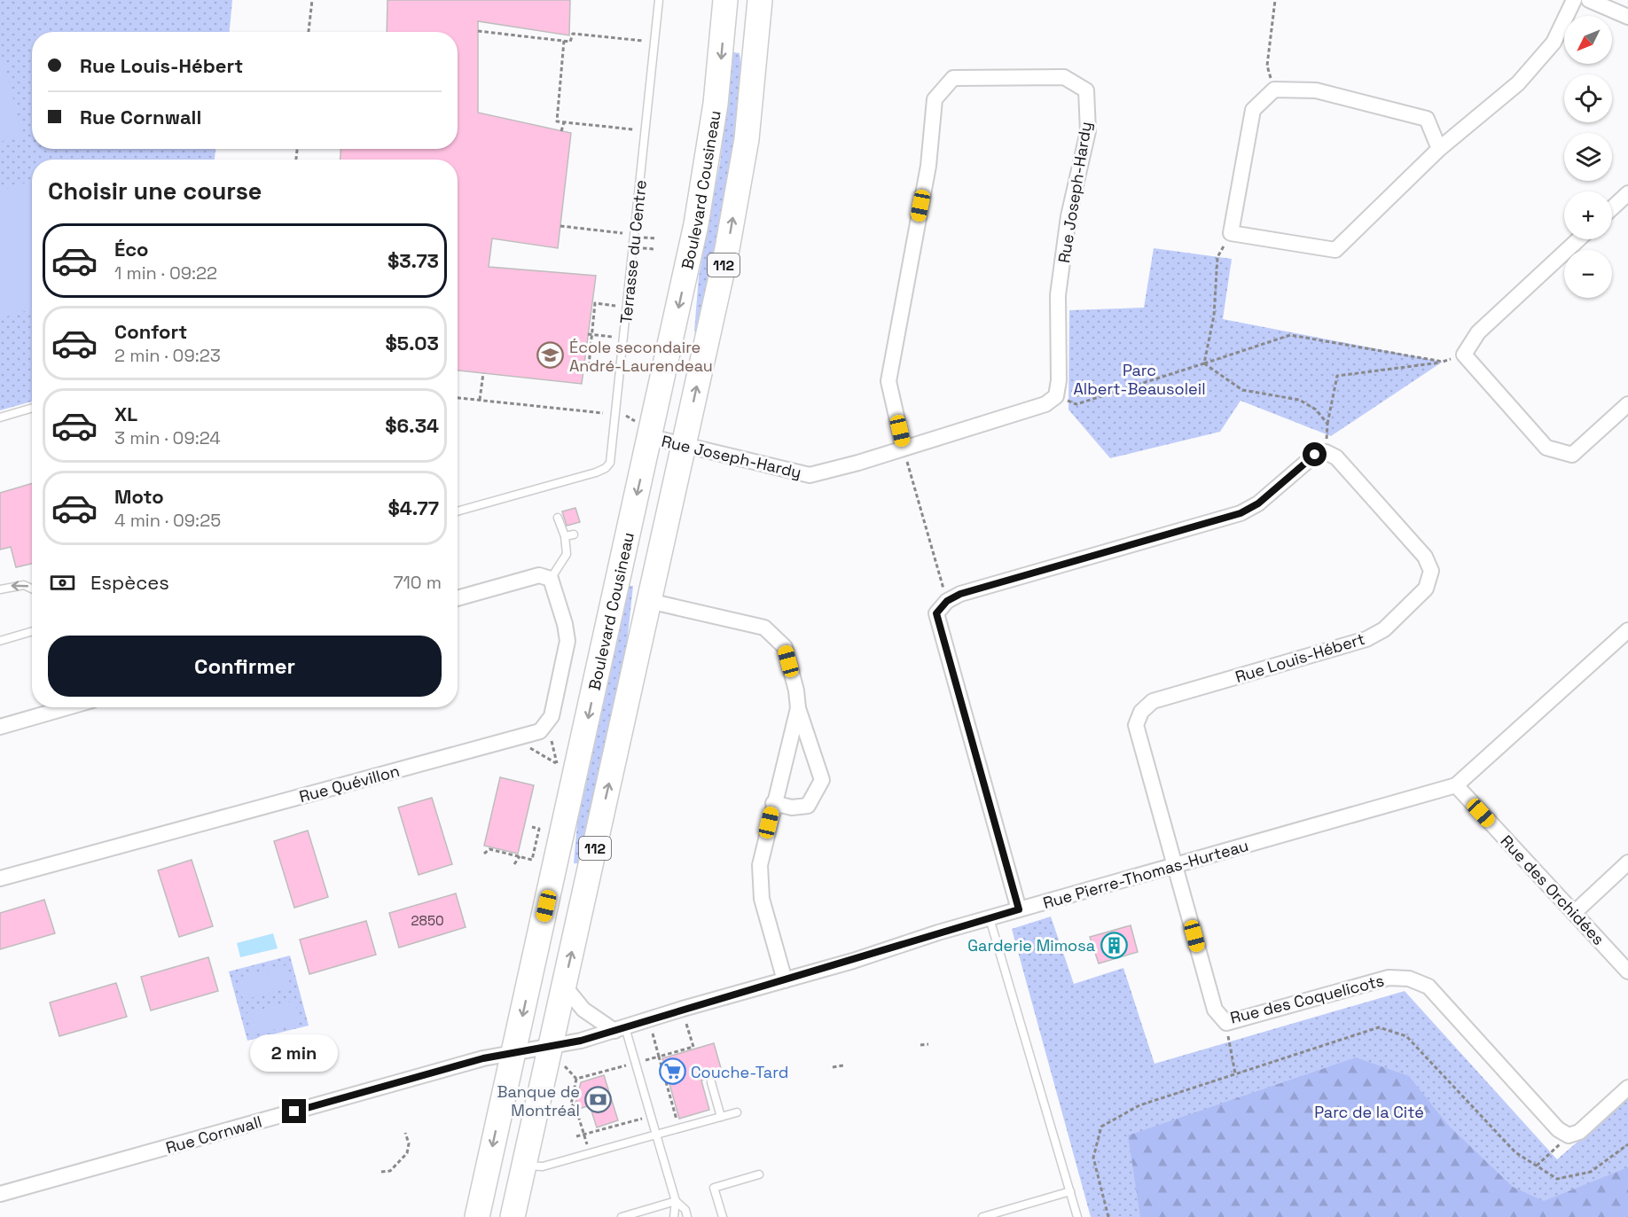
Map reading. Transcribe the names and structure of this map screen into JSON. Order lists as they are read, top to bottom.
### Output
{
  "streets": {
    "main road": ["Boulevard Cousineau", "112"],
    "street": [
      "Rue Joseph-Hardy",
      "Rue Louis-Hébert",
      "Rue Quévillon",
      "Rue Pierre-Thomas-Hurteau",
      "Rue des Orchidées",
      "Rue des Coquelicots",
      "Rue Cornwall"
    ],
    "lane": ["Terrasse du Centre"]
  },
  "crossings": [
    ["Boulevard Cousineau", "Rue Joseph-Hardy"],
    ["Boulevard Cousineau", "Rue Cornwall"],
    ["Rue Joseph-Hardy", "112"],
    ["112", "Rue Pierre-Thomas-Hurteau"],
    ["112", "Rue Cornwall"],
    ["Rue Louis-Hébert", "Rue Pierre-Thomas-Hurteau"],
    ["Rue Louis-Hébert", "Rue des Coquelicots"],
    ["Rue Pierre-Thomas-Hurteau", "Rue des Orchidées"],
    ["Rue Pierre-Thomas-Hurteau", "Rue des Coquelicots"],
    ["Rue Pierre-Thomas-Hurteau", "Rue Cornwall"]
  ],
  "parks": ["Parc Albert-Beausoleil", "Parc de la Cité"],
  "places": {
    "school or university": ["École secondaire André-Laurendeau"],
    "building": ["Garderie Mimosa"],
    "supermarket": ["Couche-Tard"],
    "bank": ["Banque de Montréal"]
  },
  "house_numbers": ["2850"],
  "north": "bottom left",
  "page": {
    "map_buttons": ["+", "−"],
    "banner": ["Rue Louis-Hébert", "Rue Cornwall"],
    "heading": "Choisir une course",
    "list": [
      {
        "name": "Éco",
        "note": "1 min · 09:22",
        "value": "$3.73"
      },
      {
        "name": "Confort",
        "note": "2 min · 09:23",
        "value": "$5.03"
      },
      {
        "name": "XL",
        "note": "3 min · 09:24",
        "value": "$6.34"
      },
      {
        "name": "Moto",
        "note": "4 min · 09:25",
        "value": "$4.77"
      }
    ],
    "pay": ["Espèces", "710 m"],
    "buttons": "Confirmer",
    "bubble": "2 min"
  }
}
